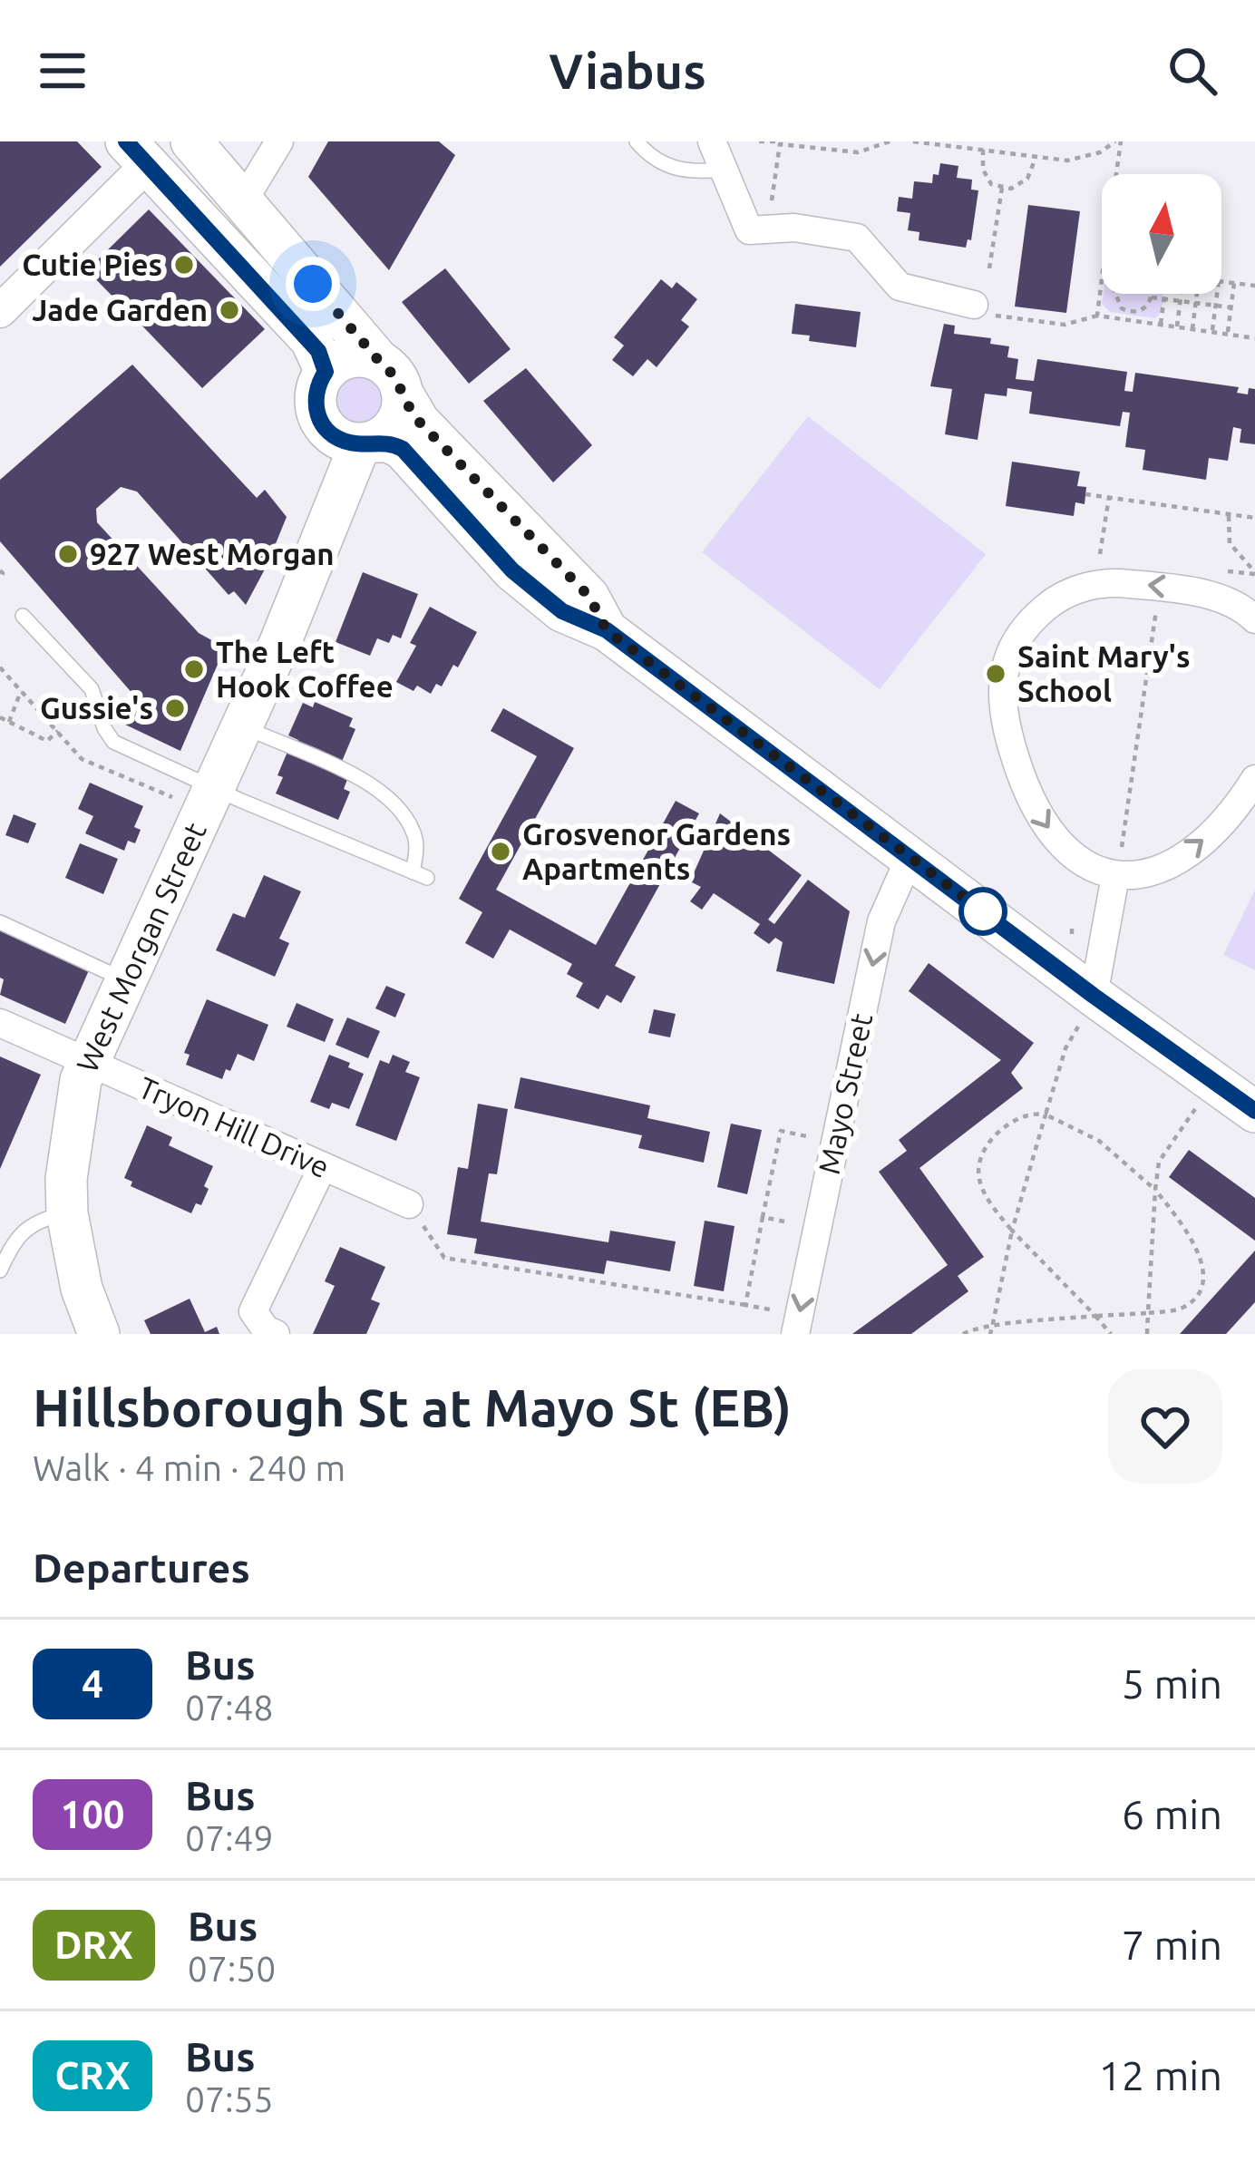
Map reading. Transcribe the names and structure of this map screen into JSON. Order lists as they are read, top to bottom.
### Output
{
  "streets": {
    "main road": ["West Morgan Street"],
    "street": ["Mayo Street", "Tryon Hill Drive"]
  },
  "crossings": [
    ["West Morgan Street", "Tryon Hill Drive"]
  ],
  "one_way": ["Mayo Street"],
  "places": [
    "Cutie Pies",
    "Jade Garden",
    "927 West Morgan",
    "The Left Hook Coffee",
    "Saint Mary's School",
    "Gussie's",
    "Grosvenor Gardens Apartments"
  ],
  "lines": ["bus line 4"],
  "north": "top",
  "page": {
    "header": "Viabus",
    "heading": [
      ["Hillsborough St at Mayo St (EB)", "Walk · 4 min · 240 m"],
      "Departures"
    ],
    "list": [
      {
        "mark": "4",
        "name": "Bus",
        "note": "07:48",
        "value": "5 min"
      },
      {
        "mark": "100",
        "name": "Bus",
        "note": "07:49",
        "value": "6 min"
      },
      {
        "mark": "DRX",
        "name": "Bus",
        "note": "07:50",
        "value": "7 min"
      },
      {
        "mark": "CRX",
        "name": "Bus",
        "note": "07:55",
        "value": "12 min"
      }
    ]
  }
}
